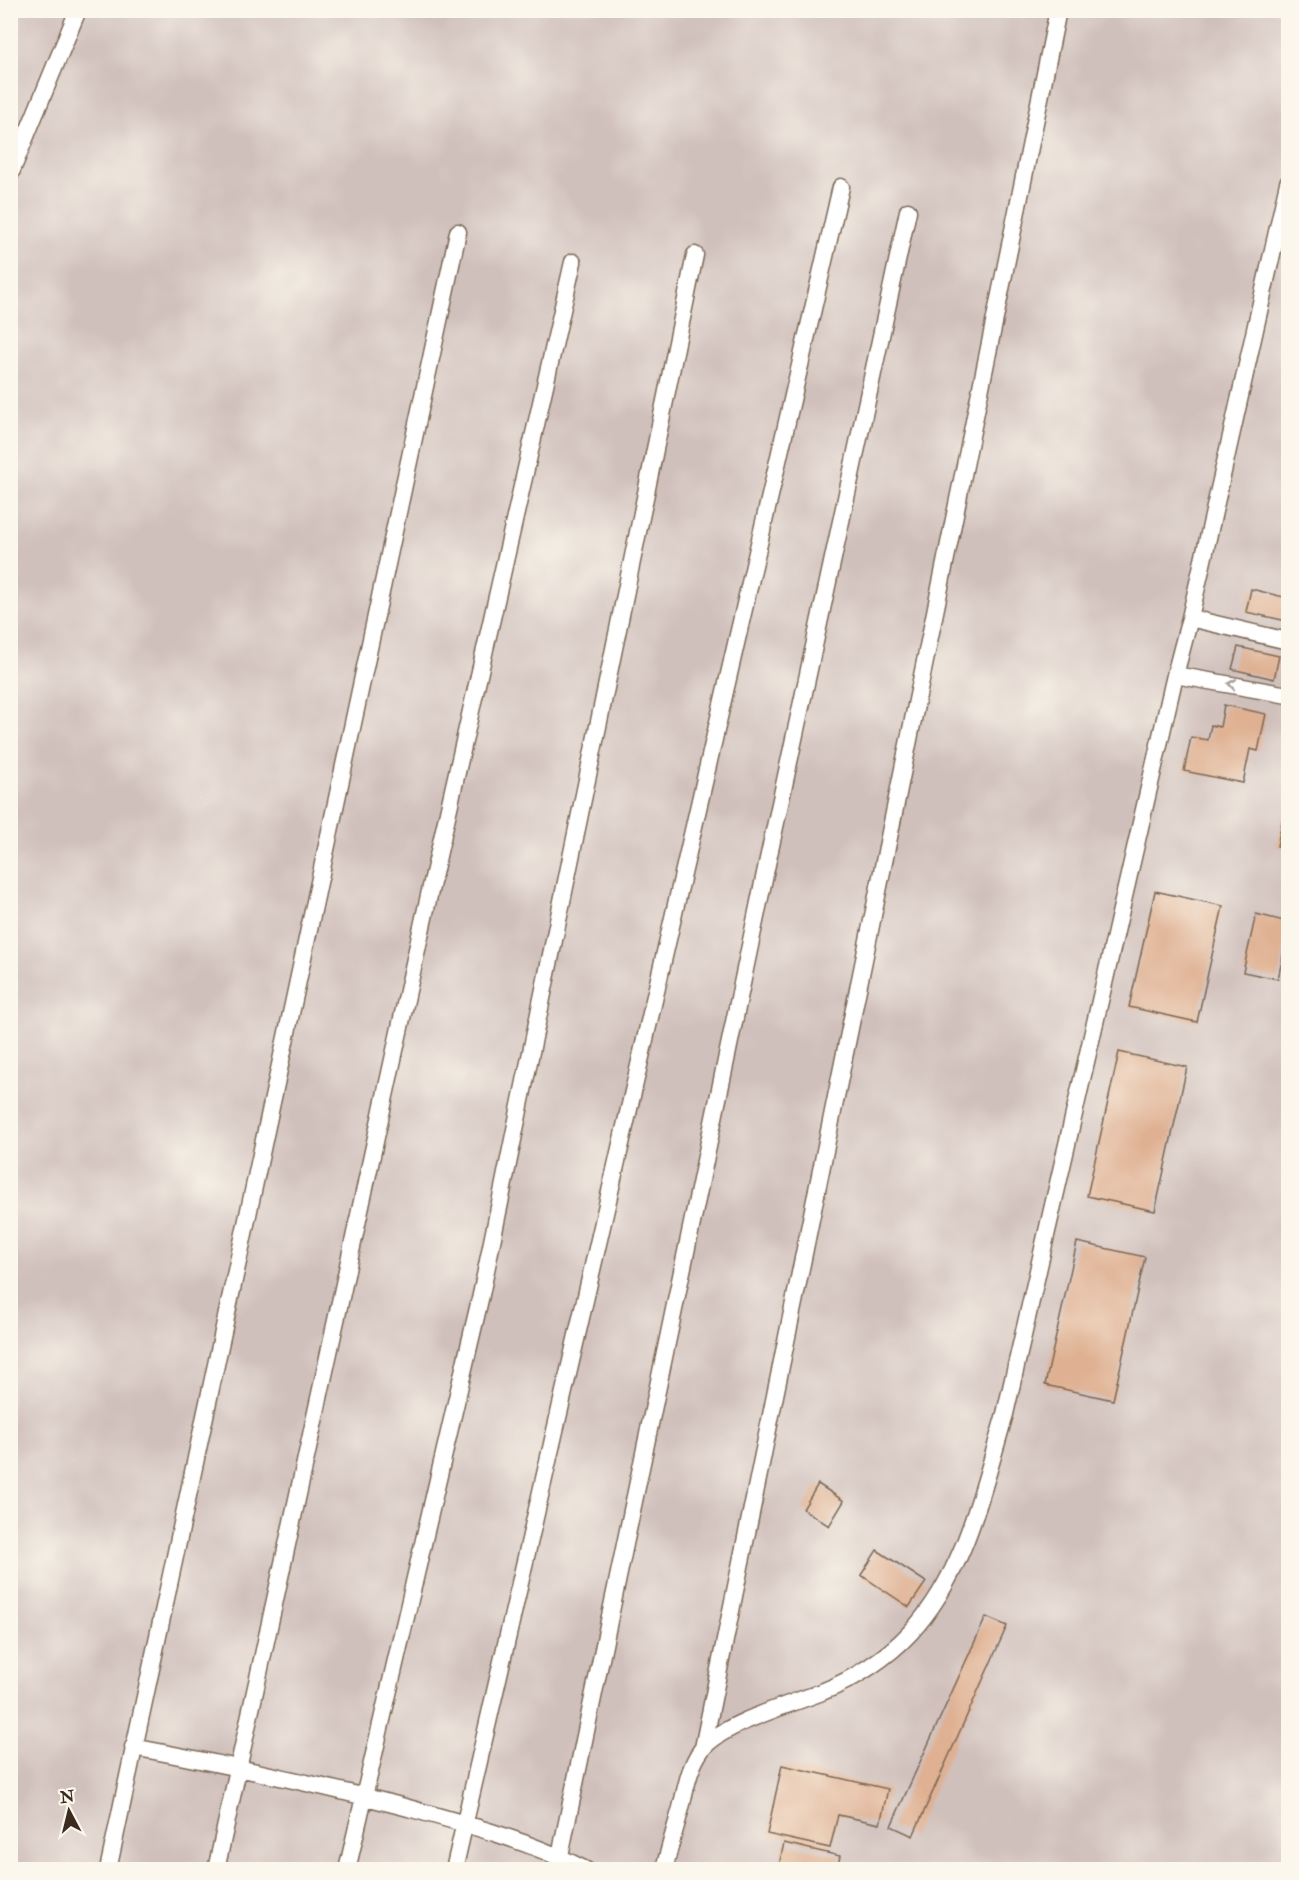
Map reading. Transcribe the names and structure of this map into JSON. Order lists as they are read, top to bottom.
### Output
{
  "north": "top"
}
